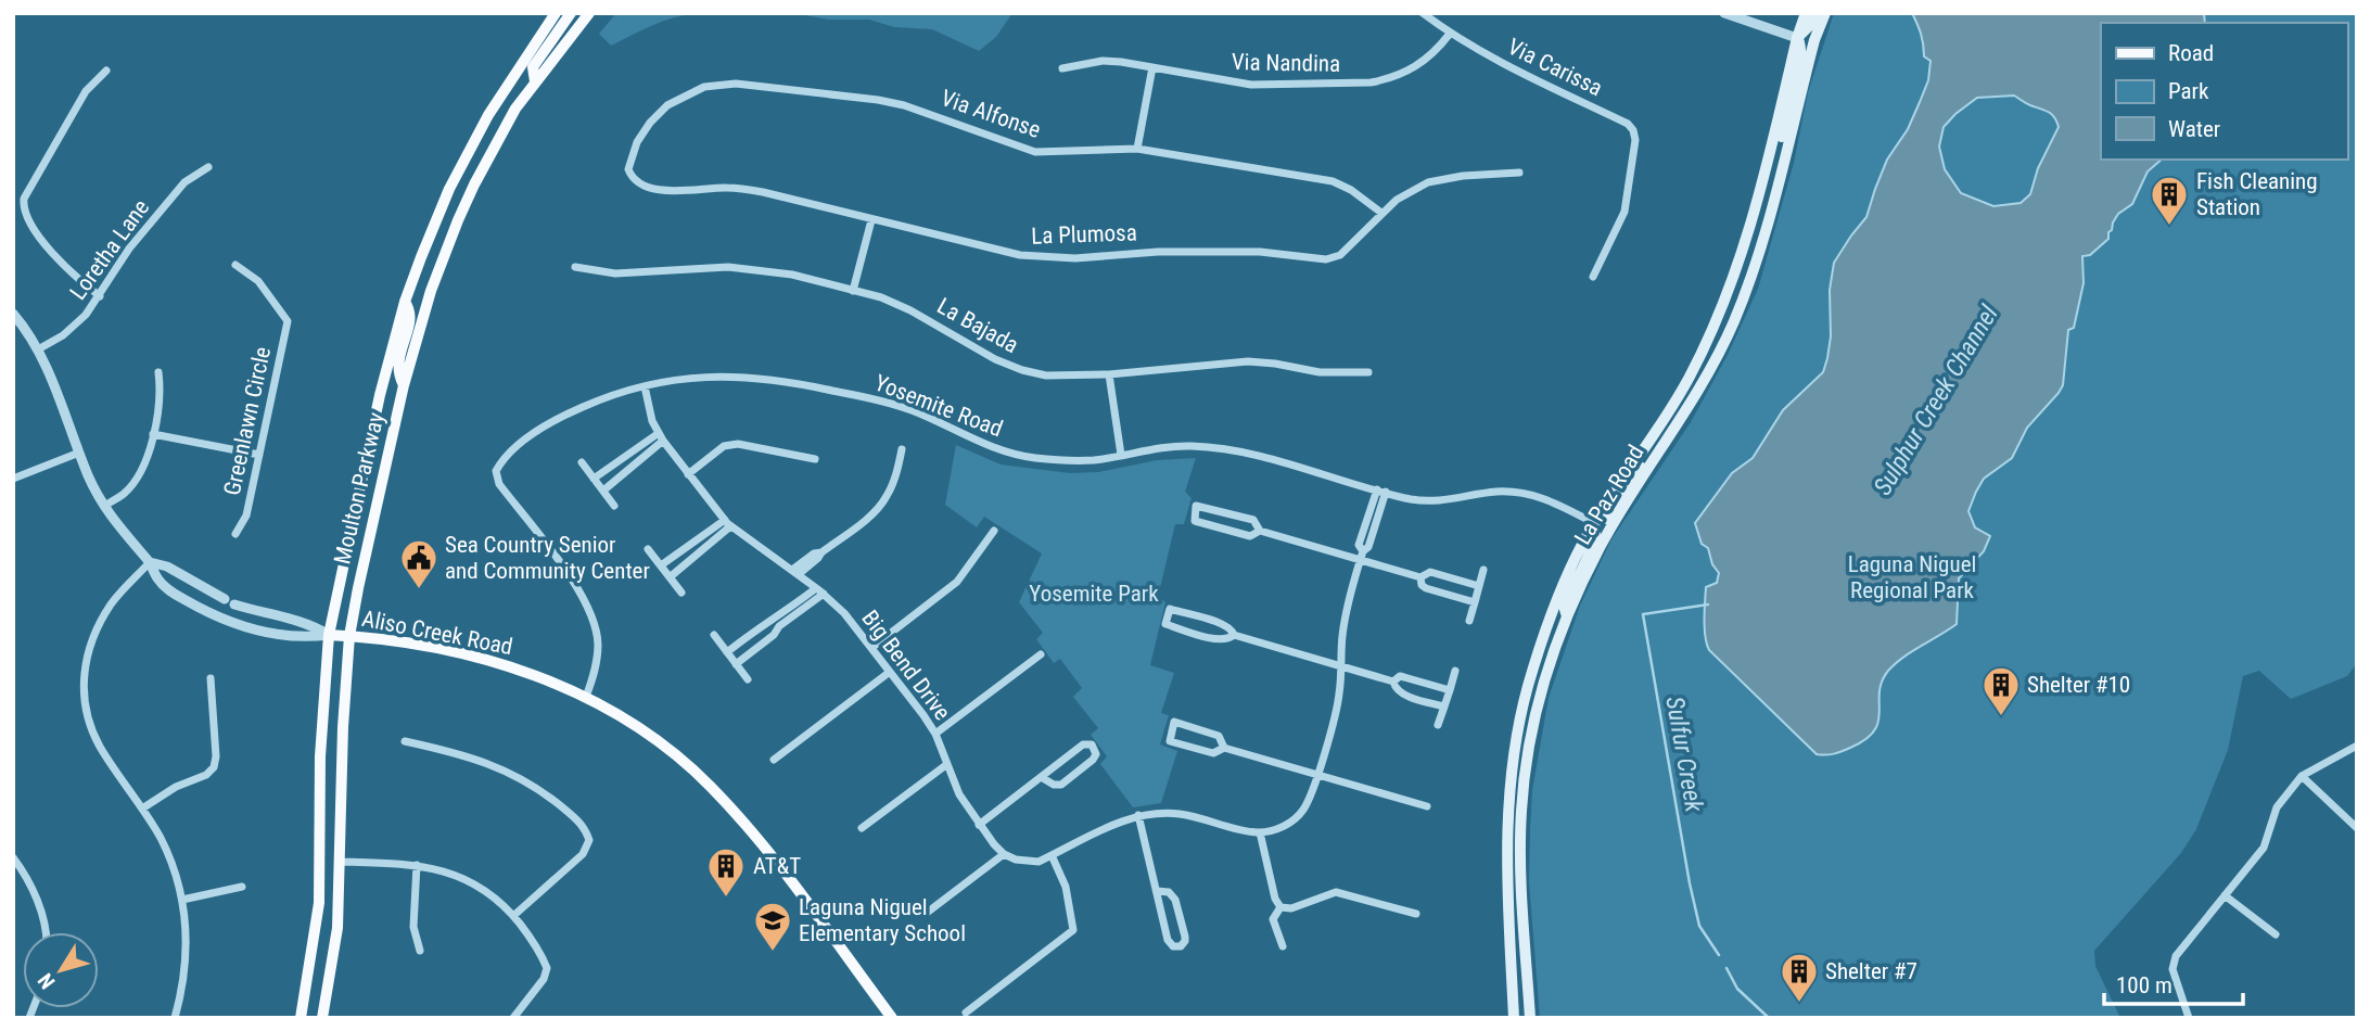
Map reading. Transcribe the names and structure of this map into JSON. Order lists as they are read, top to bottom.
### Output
{
  "streets": {
    "main road": ["Moulton Parkway", "La Paz Road", "Aliso Creek Road"],
    "street": [
      "Via Nandina",
      "Via Carissa",
      "Via Alfonse",
      "La Plumosa",
      "Loretha Lane",
      "La Bajada",
      "Yosemite Road",
      "Greenlawn Circle",
      "Big Bend Drive"
    ]
  },
  "crossings": [
    ["Via Nandina", "Via Carissa"],
    ["Via Alfonse", "La Plumosa"],
    ["Loretha Lane", "Aliso Creek Road"],
    ["Yosemite Road", "La Paz Road"],
    ["Yosemite Road", "Aliso Creek Road"],
    ["Yosemite Road", "Big Bend Drive"],
    ["Moulton Parkway", "Aliso Creek Road"]
  ],
  "water": ["Sulphur Creek Channel", "Sulfur Creek"],
  "parks": ["Laguna Niguel Regional Park", "Yosemite Park"],
  "places": {
    "building": [
      "Fish Cleaning Station",
      "Shelter #10",
      "AT&T",
      "Shelter #7"
    ],
    "public building": ["Sea Country Senior and Community Center"],
    "school or university": ["Laguna Niguel Elementary School"]
  },
  "legend": ["Road", "Park", "Water"],
  "scale_bar": "100 m",
  "north": "bottom left"
}
